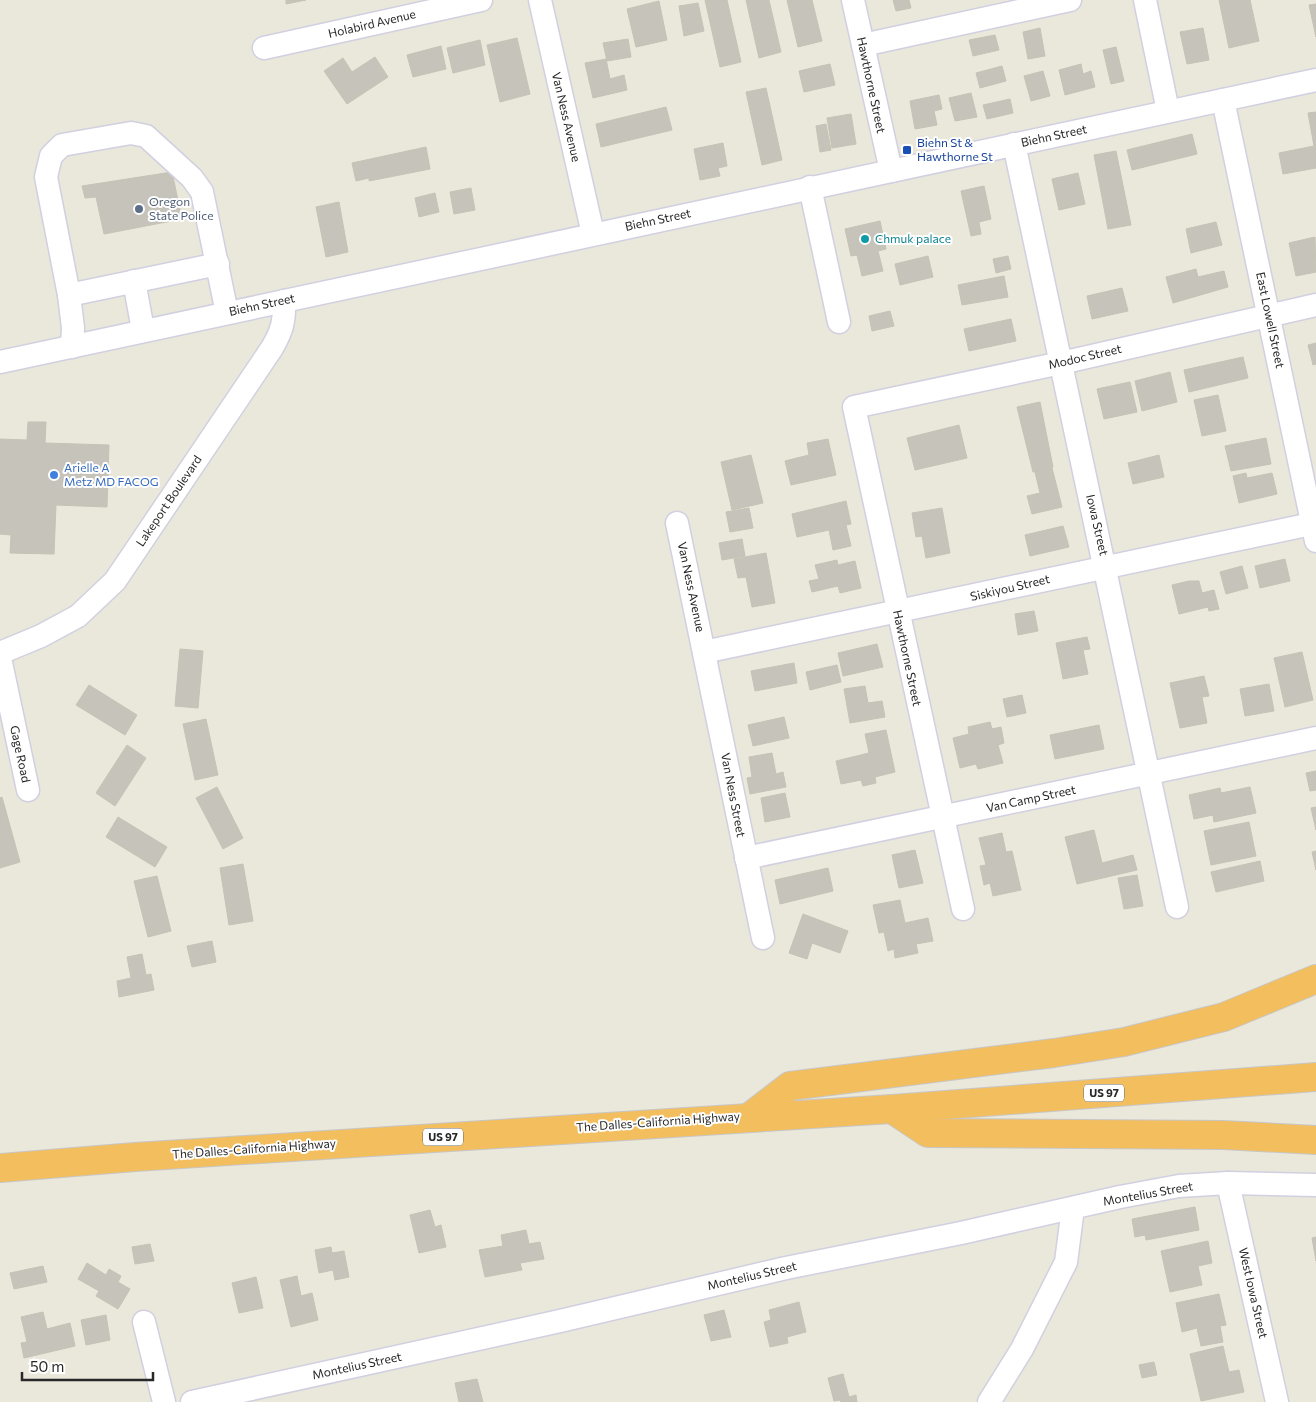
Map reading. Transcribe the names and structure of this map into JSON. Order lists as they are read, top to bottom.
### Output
{
  "streets": {
    "highway": ["US 97", "The Dalles-California Highway"],
    "street": [
      "Holabird Avenue",
      "Hawthorne Street",
      "Van Ness Avenue",
      "Biehn Street",
      "East Lowell Street",
      "Modoc Street",
      "Lakeport Boulevard",
      "Iowa Street",
      "Siskiyou Street",
      "Gage Road",
      "Van Ness Street",
      "Van Camp Street",
      "Montelius Street",
      "West Iowa Street"
    ]
  },
  "crossings": [
    ["Hawthorne Street", "Biehn Street"],
    ["Hawthorne Street", "Modoc Street"],
    ["Hawthorne Street", "Siskiyou Street"],
    ["Hawthorne Street", "Van Camp Street"],
    ["Van Ness Avenue", "Biehn Street"],
    ["Van Ness Avenue", "Siskiyou Street"],
    ["Van Ness Avenue", "Van Ness Street"],
    ["Biehn Street", "East Lowell Street"],
    ["Biehn Street", "Lakeport Boulevard"],
    ["Biehn Street", "Iowa Street"],
    ["East Lowell Street", "Modoc Street"],
    ["East Lowell Street", "Siskiyou Street"],
    ["Modoc Street", "Iowa Street"],
    ["Iowa Street", "Siskiyou Street"],
    ["Iowa Street", "Van Camp Street"],
    ["Siskiyou Street", "Van Ness Street"],
    ["Van Ness Street", "Van Camp Street"],
    ["Montelius Street", "West Iowa Street"]
  ],
  "places": {
    "transit": ["Biehn St & Hawthorne St"],
    "other": ["Oregon State Police", "Chmuk palace", "Arielle A Metz MD FACOG"]
  },
  "scale_bar": "50 m"
}
